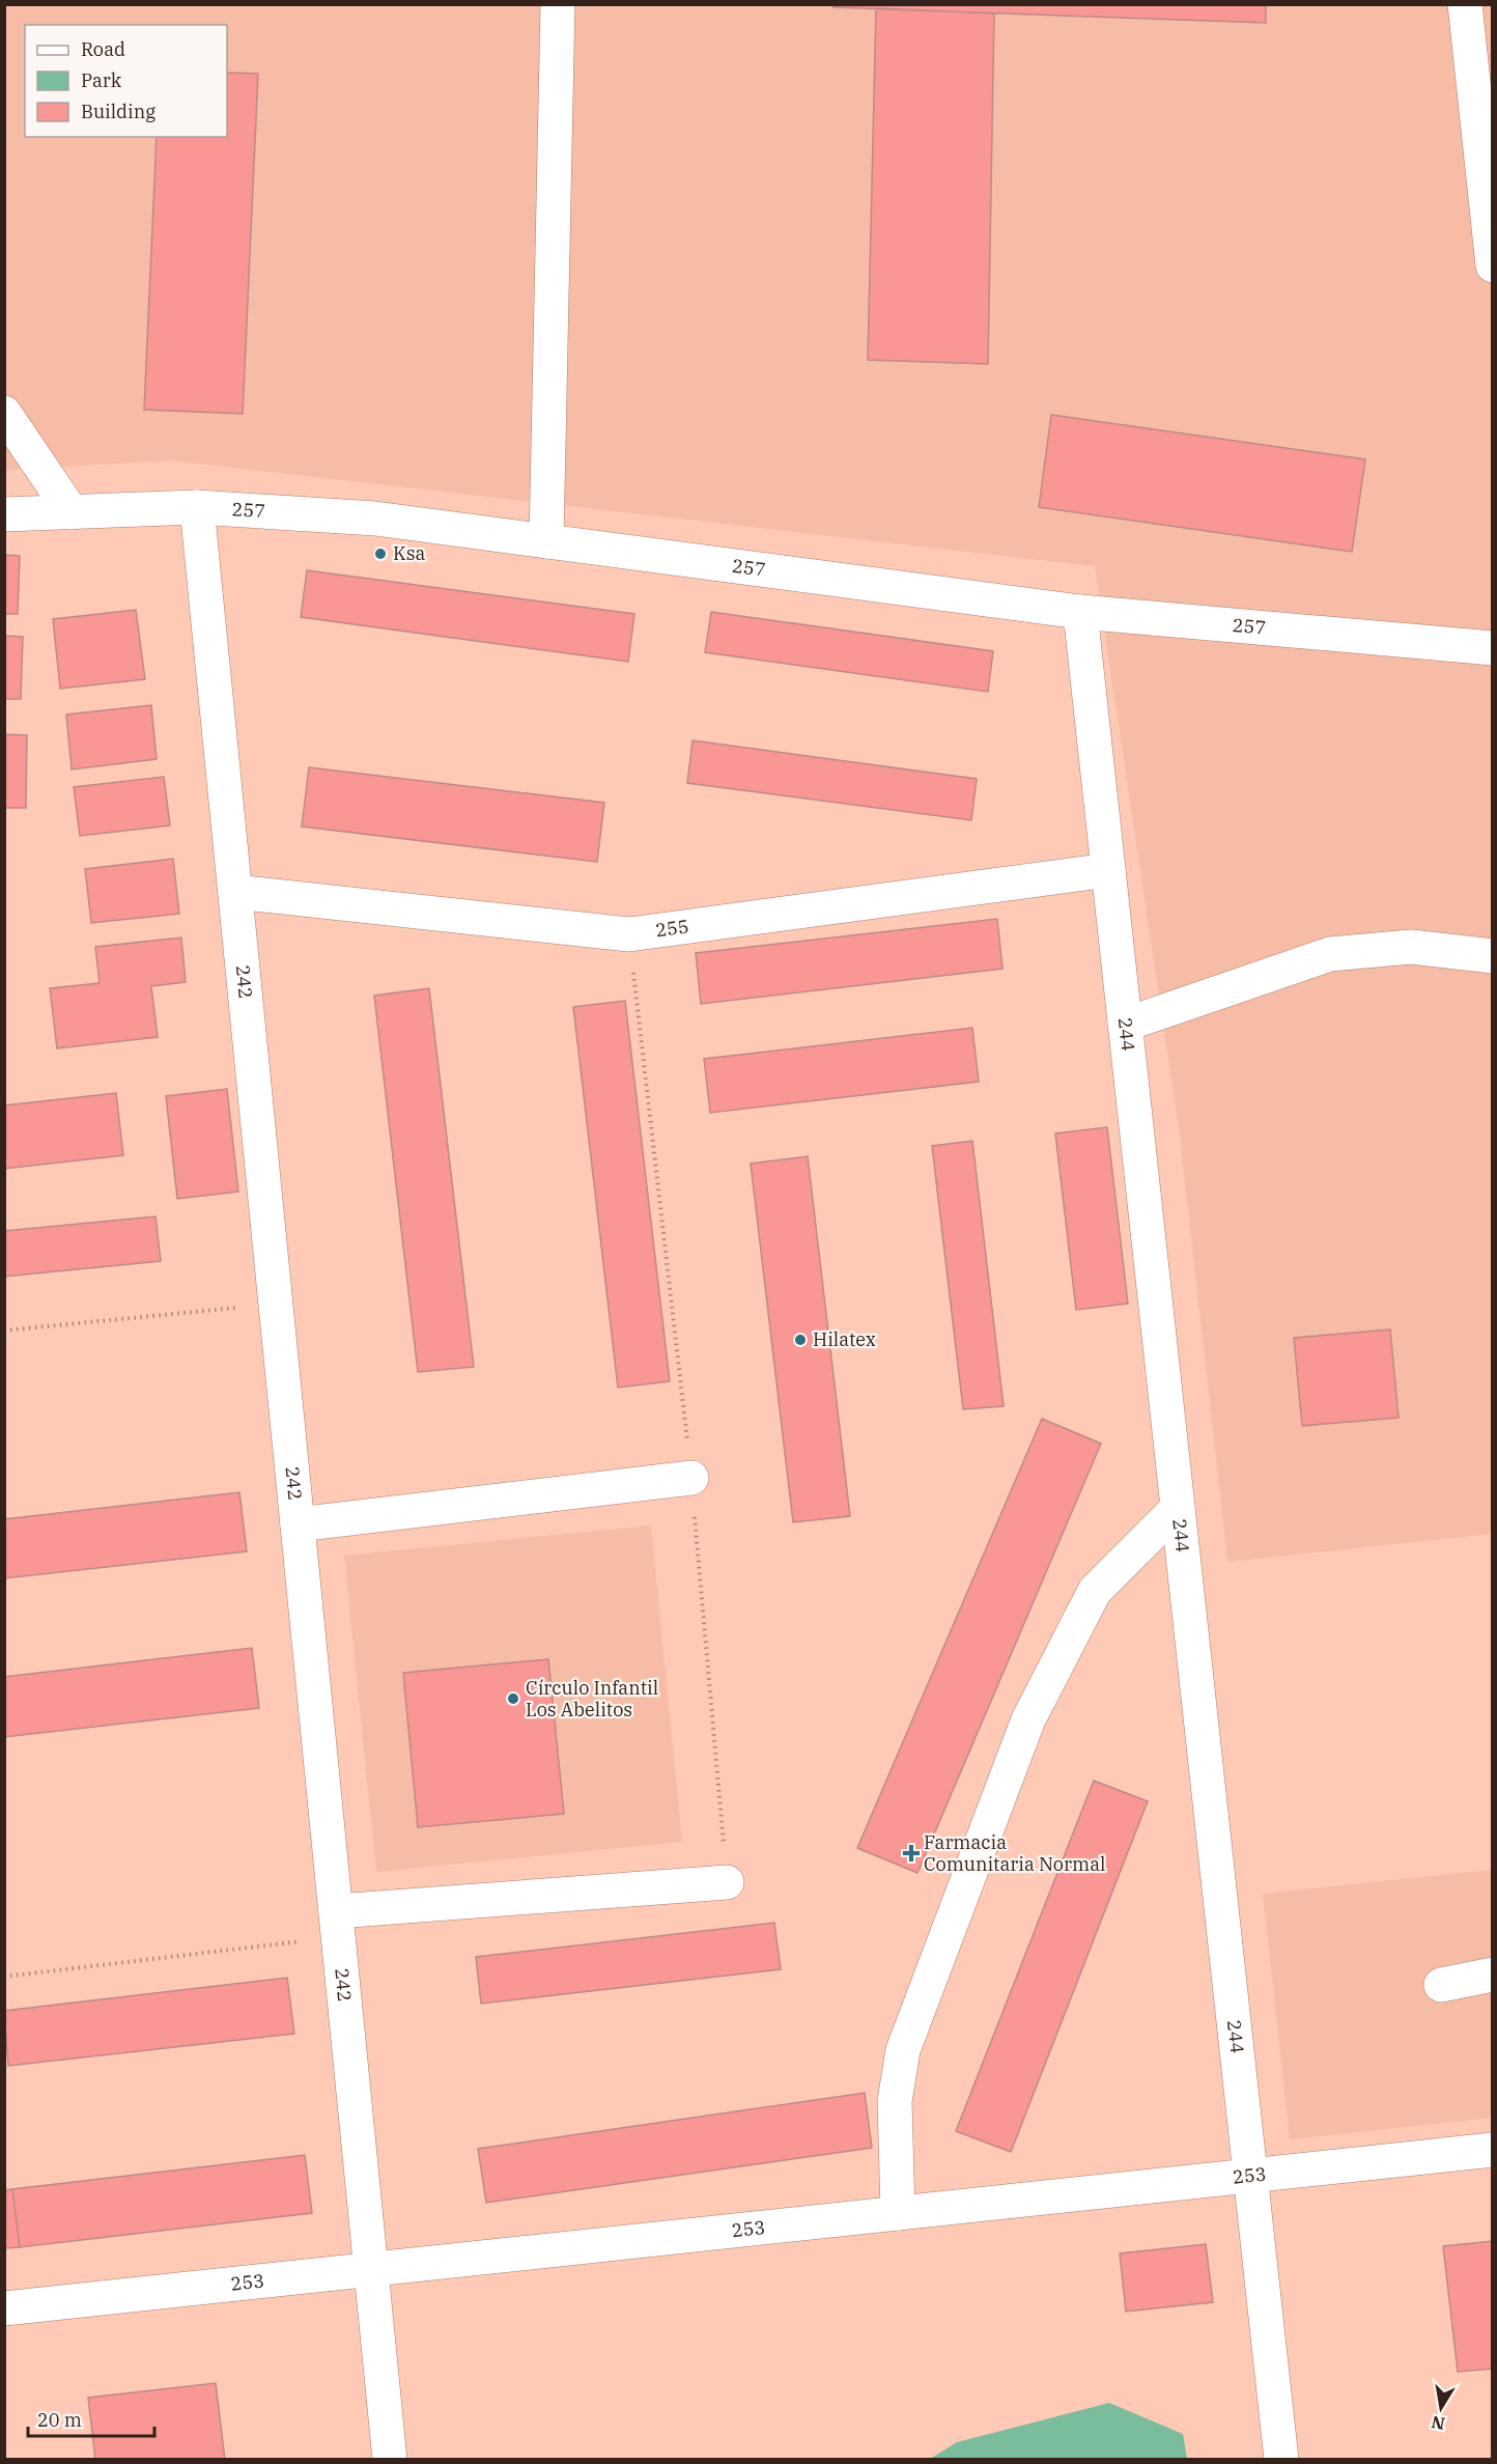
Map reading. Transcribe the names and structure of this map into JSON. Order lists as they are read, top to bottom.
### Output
{
  "streets": {
    "street": [
      "257",
      "255",
      "242",
      "244",
      "253"
    ]
  },
  "crossings": [
    ["257", "242"],
    ["257", "244"],
    ["255", "242"],
    ["255", "244"],
    ["242", "253"],
    ["244", "253"]
  ],
  "places": {
    "other": ["Ksa", "Hilatex", "Círculo Infantil Los Abelitos"],
    "health": ["Farmacia Comunitaria Normal"]
  },
  "legend": ["Road", "Park", "Building"],
  "scale_bar": "20 m",
  "north": "bottom"
}
